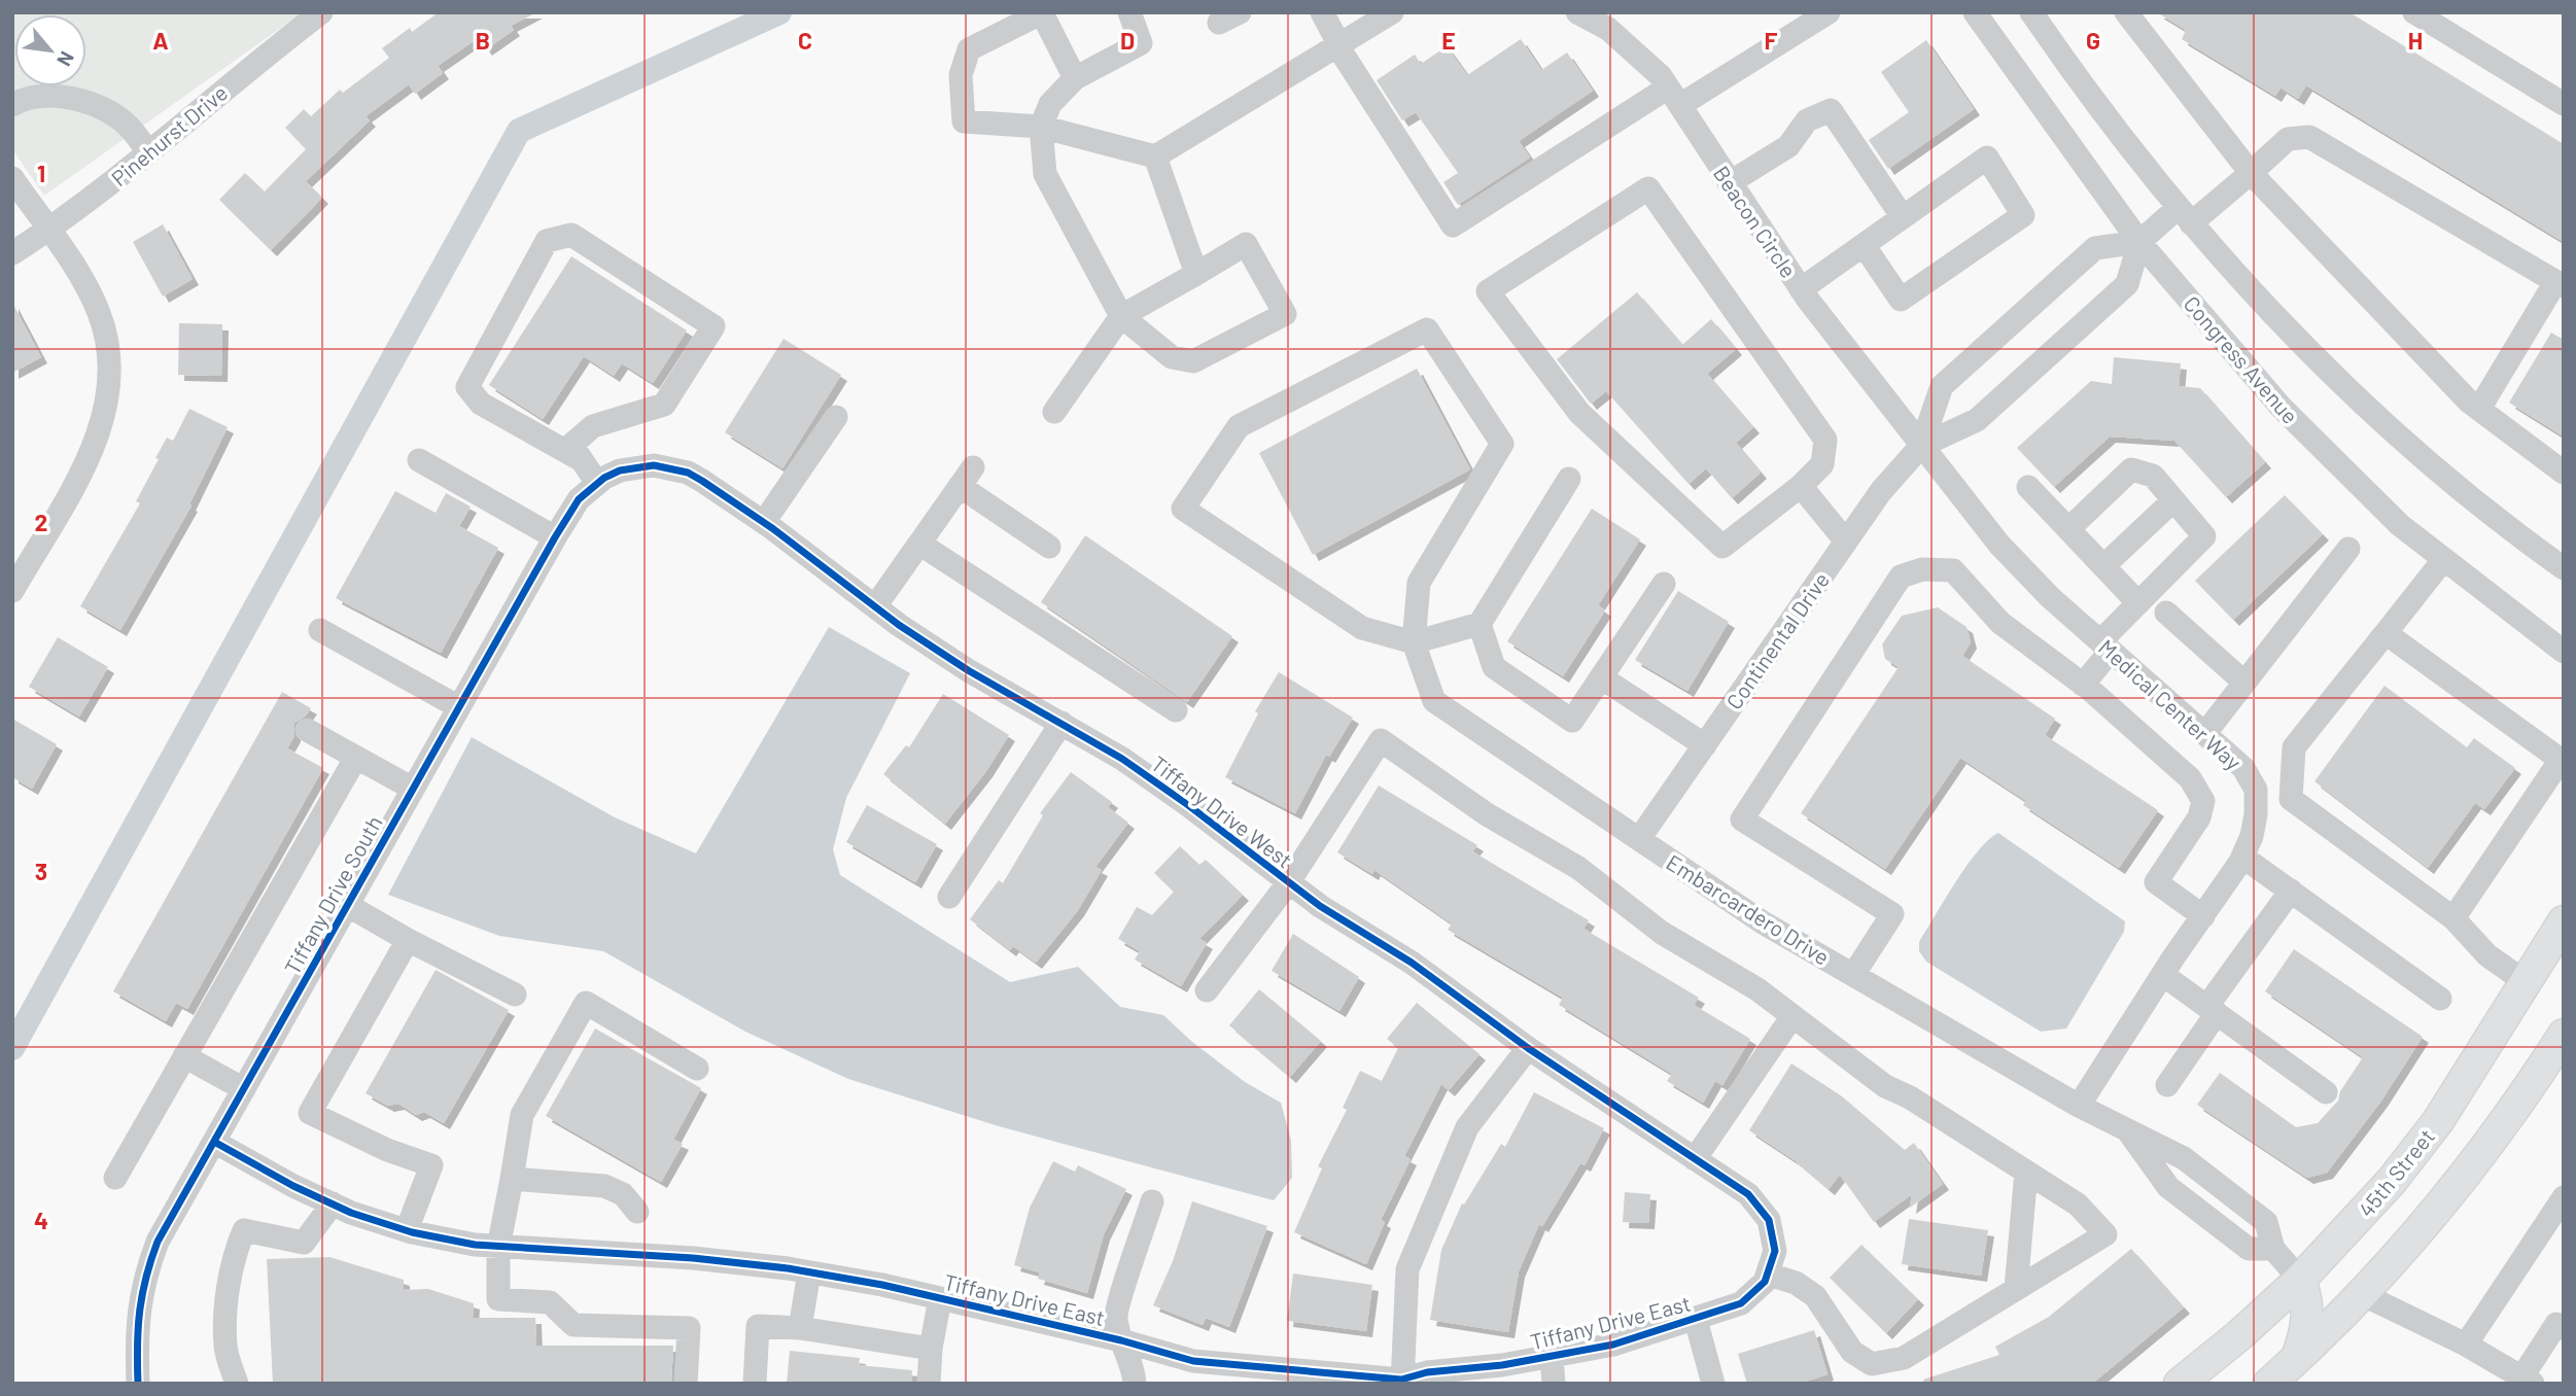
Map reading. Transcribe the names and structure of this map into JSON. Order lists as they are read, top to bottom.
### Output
{
  "streets": {
    "main road": ["45th Street"],
    "street": [
      "Pinehurst Drive",
      "Beacon Circle",
      "Congress Avenue",
      "Continental Drive",
      "Medical Center Way",
      "Tiffany Drive West",
      "Tiffany Drive South",
      "Embarcardero Drive",
      "Tiffany Drive East"
    ]
  },
  "crossings": [
    ["Beacon Circle", "Continental Drive"],
    ["Beacon Circle", "Medical Center Way"],
    ["Congress Avenue", "Continental Drive"],
    ["Continental Drive", "Medical Center Way"],
    ["Continental Drive", "Embarcardero Drive"],
    ["Medical Center Way", "Embarcardero Drive"],
    ["Tiffany Drive West", "Tiffany Drive South"],
    ["Tiffany Drive West", "Tiffany Drive East"],
    ["Tiffany Drive South", "Tiffany Drive East"],
    ["Embarcardero Drive", "45th Street"]
  ],
  "north": "bottom right",
  "grid": {
    "columns": [
      "A",
      "B",
      "C",
      "D",
      "E",
      "F",
      "G",
      "H"
    ],
    "rows": [
      "1",
      "2",
      "3",
      "4"
    ]
  }
}
